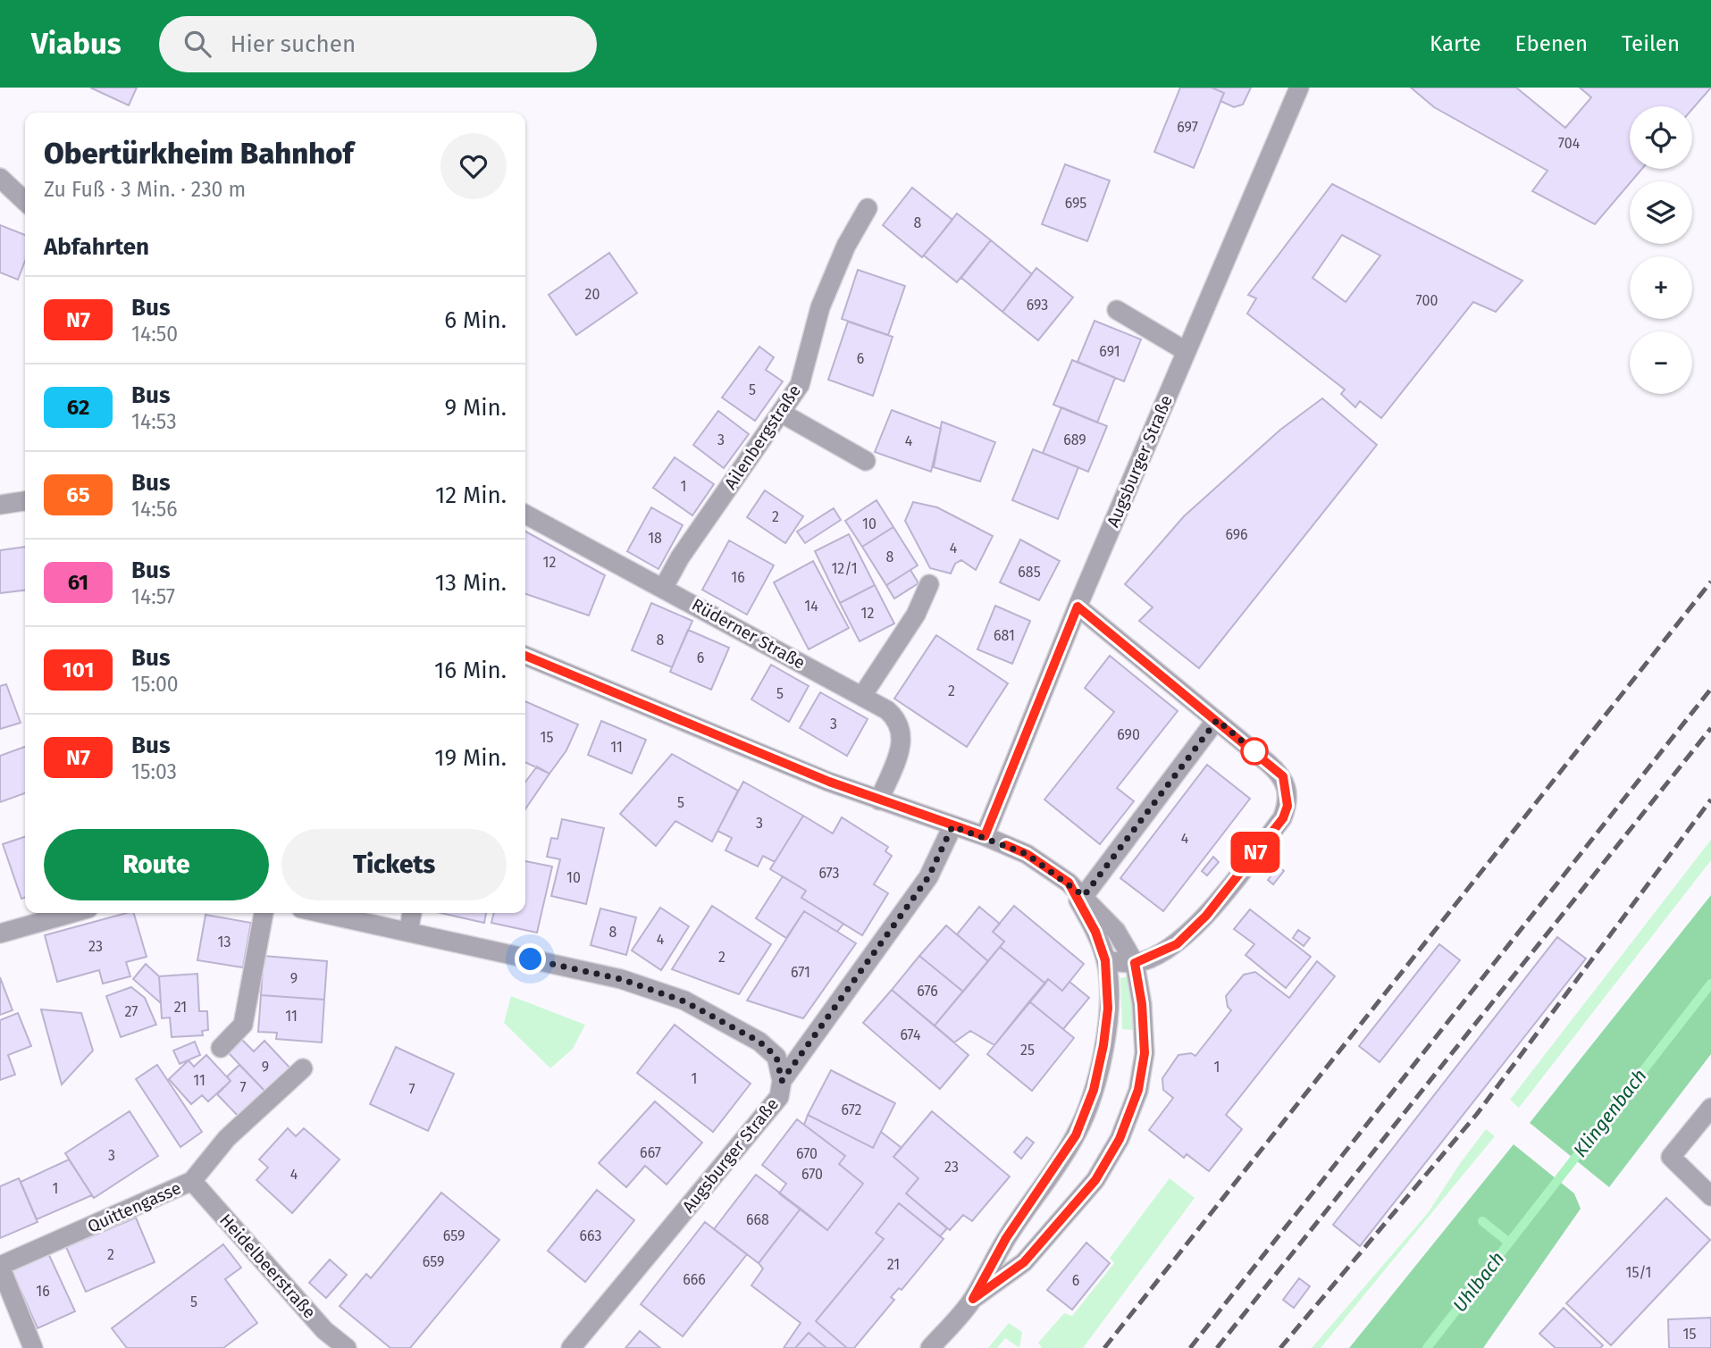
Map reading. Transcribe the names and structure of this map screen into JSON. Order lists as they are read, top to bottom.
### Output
{
  "streets": {
    "street": [
      "Ailenbergstraße",
      "Augsburger Straße",
      "Rüderner Straße",
      "Quittengasse",
      "Heidelbeerstraße"
    ]
  },
  "crossings": [
    ["Ailenbergstraße", "Rüderner Straße"],
    ["Quittengasse", "Heidelbeerstraße"]
  ],
  "water": ["Klingenbach", "Uhlbach"],
  "lines": ["bus line N7"],
  "house_numbers": [
    "697",
    "704",
    "695",
    "8",
    "20",
    "700",
    "693",
    "691",
    "6",
    "5",
    "3",
    "689",
    "4",
    "1",
    "2",
    "10",
    "696",
    "18",
    "4",
    "8",
    "12",
    "12/1",
    "685",
    "16",
    "14",
    "12",
    "681",
    "8",
    "6",
    "2",
    "5",
    "3",
    "690",
    "15",
    "11",
    "5",
    "3",
    "4",
    "673",
    "10",
    "8",
    "4",
    "13",
    "23",
    "2",
    "671",
    "9",
    "676",
    "21",
    "27",
    "11",
    "674",
    "25",
    "9",
    "1",
    "1",
    "11",
    "7",
    "7",
    "672",
    "667",
    "670",
    "3",
    "23",
    "4",
    "670",
    "1",
    "668",
    "659",
    "663",
    "2",
    "659",
    "21",
    "15/1",
    "666",
    "6",
    "16",
    "5",
    "15"
  ],
  "page": {
    "header": "Viabus",
    "search": "Hier suchen",
    "nav": ["Karte", "Ebenen", "Teilen"],
    "on_map": "N7",
    "map_buttons": ["+", "−"],
    "heading": [
      ["Obertürkheim Bahnhof", "Zu Fuß · 3 Min. · 230 m"],
      "Abfahrten"
    ],
    "list": [
      {
        "mark": "N7",
        "name": "Bus",
        "note": "14:50",
        "value": "6 Min."
      },
      {
        "mark": "62",
        "name": "Bus",
        "note": "14:53",
        "value": "9 Min."
      },
      {
        "mark": "65",
        "name": "Bus",
        "note": "14:56",
        "value": "12 Min."
      },
      {
        "mark": "61",
        "name": "Bus",
        "note": "14:57",
        "value": "13 Min."
      },
      {
        "mark": "101",
        "name": "Bus",
        "note": "15:00",
        "value": "16 Min."
      },
      {
        "mark": "N7",
        "name": "Bus",
        "note": "15:03",
        "value": "19 Min."
      }
    ],
    "buttons": ["Route", "Tickets"]
  }
}
